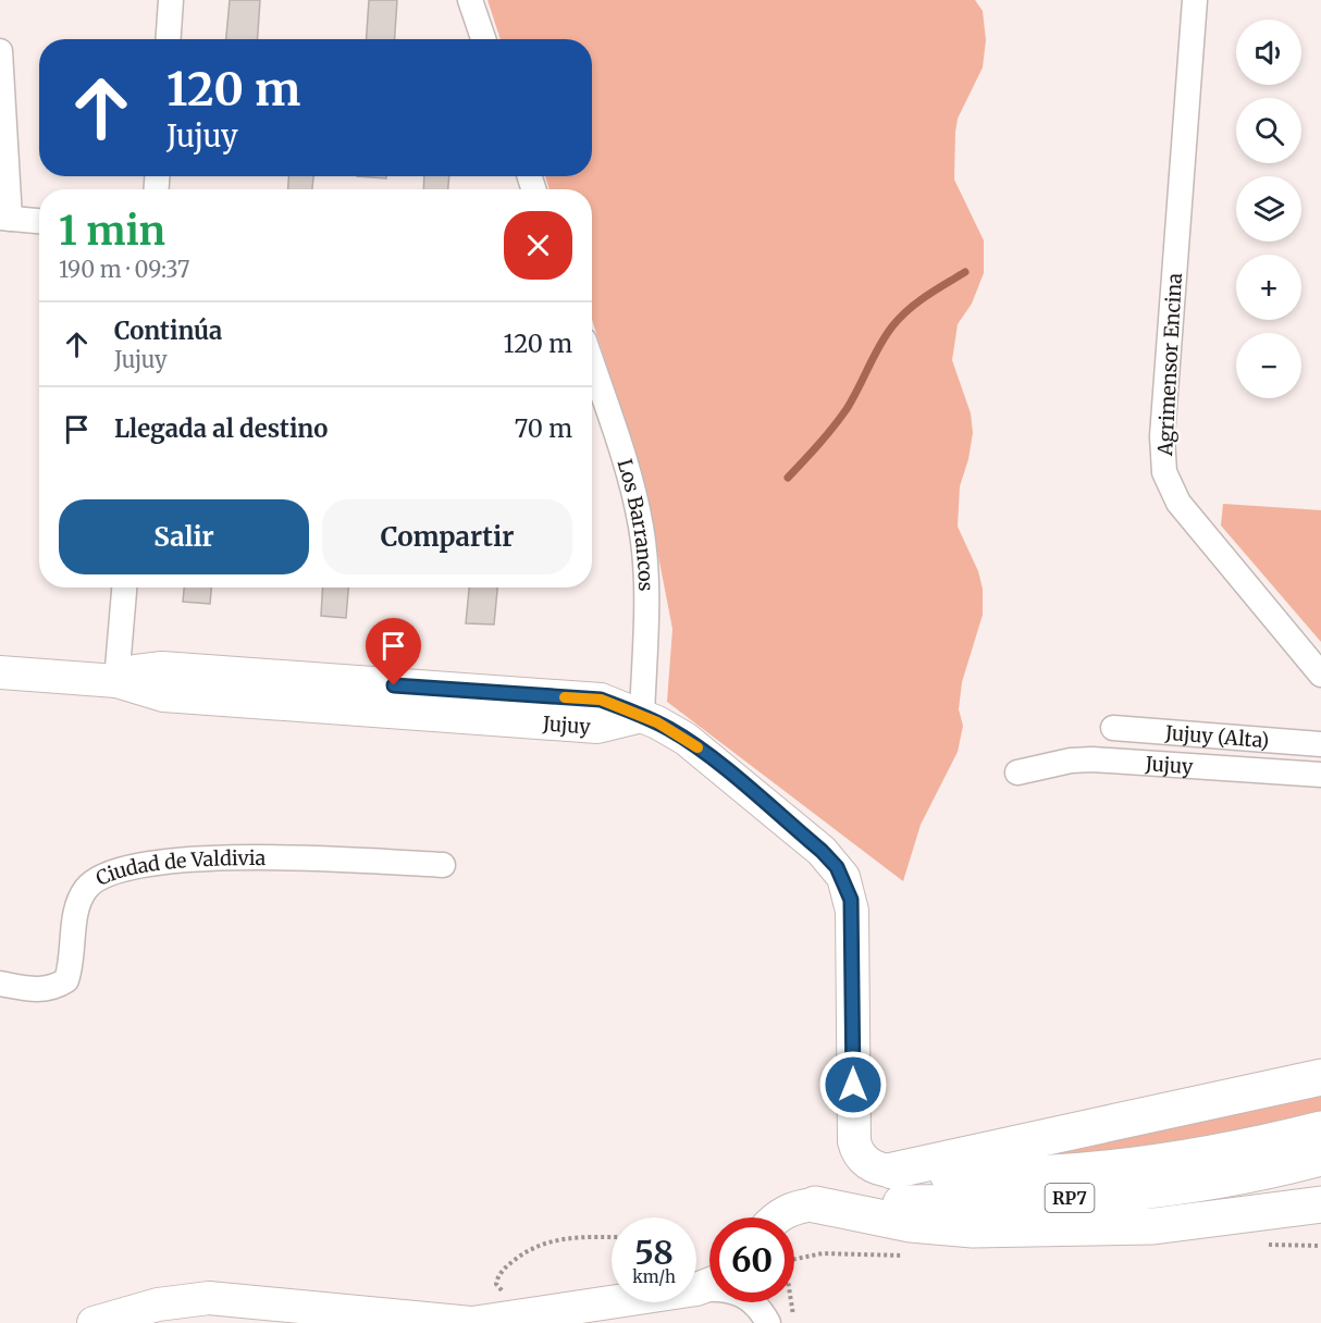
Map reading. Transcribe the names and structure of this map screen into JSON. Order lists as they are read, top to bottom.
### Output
{
  "streets": {
    "highway": ["RP7"],
    "main road": ["Jujuy"],
    "street": [
      "Agrimensor Encina",
      "Los Barrancos",
      "Jujuy (Alta)",
      "Ciudad de Valdivia"
    ]
  },
  "crossings": [
    ["Los Barrancos", "Jujuy"],
    ["Jujuy", "RP7"]
  ],
  "page": {
    "map_buttons": ["+", "−"],
    "turn": ["120 m", "Jujuy"],
    "heading": ["1 min", "190 m · 09:37"],
    "list": [
      {
        "name": "Continúa",
        "note": "Jujuy",
        "value": "120 m"
      },
      {
        "name": "Llegada al destino",
        "value": "70 m"
      }
    ],
    "buttons": ["Salir", "Compartir"],
    "speed": "58 km/h",
    "limit": "60"
  }
}
